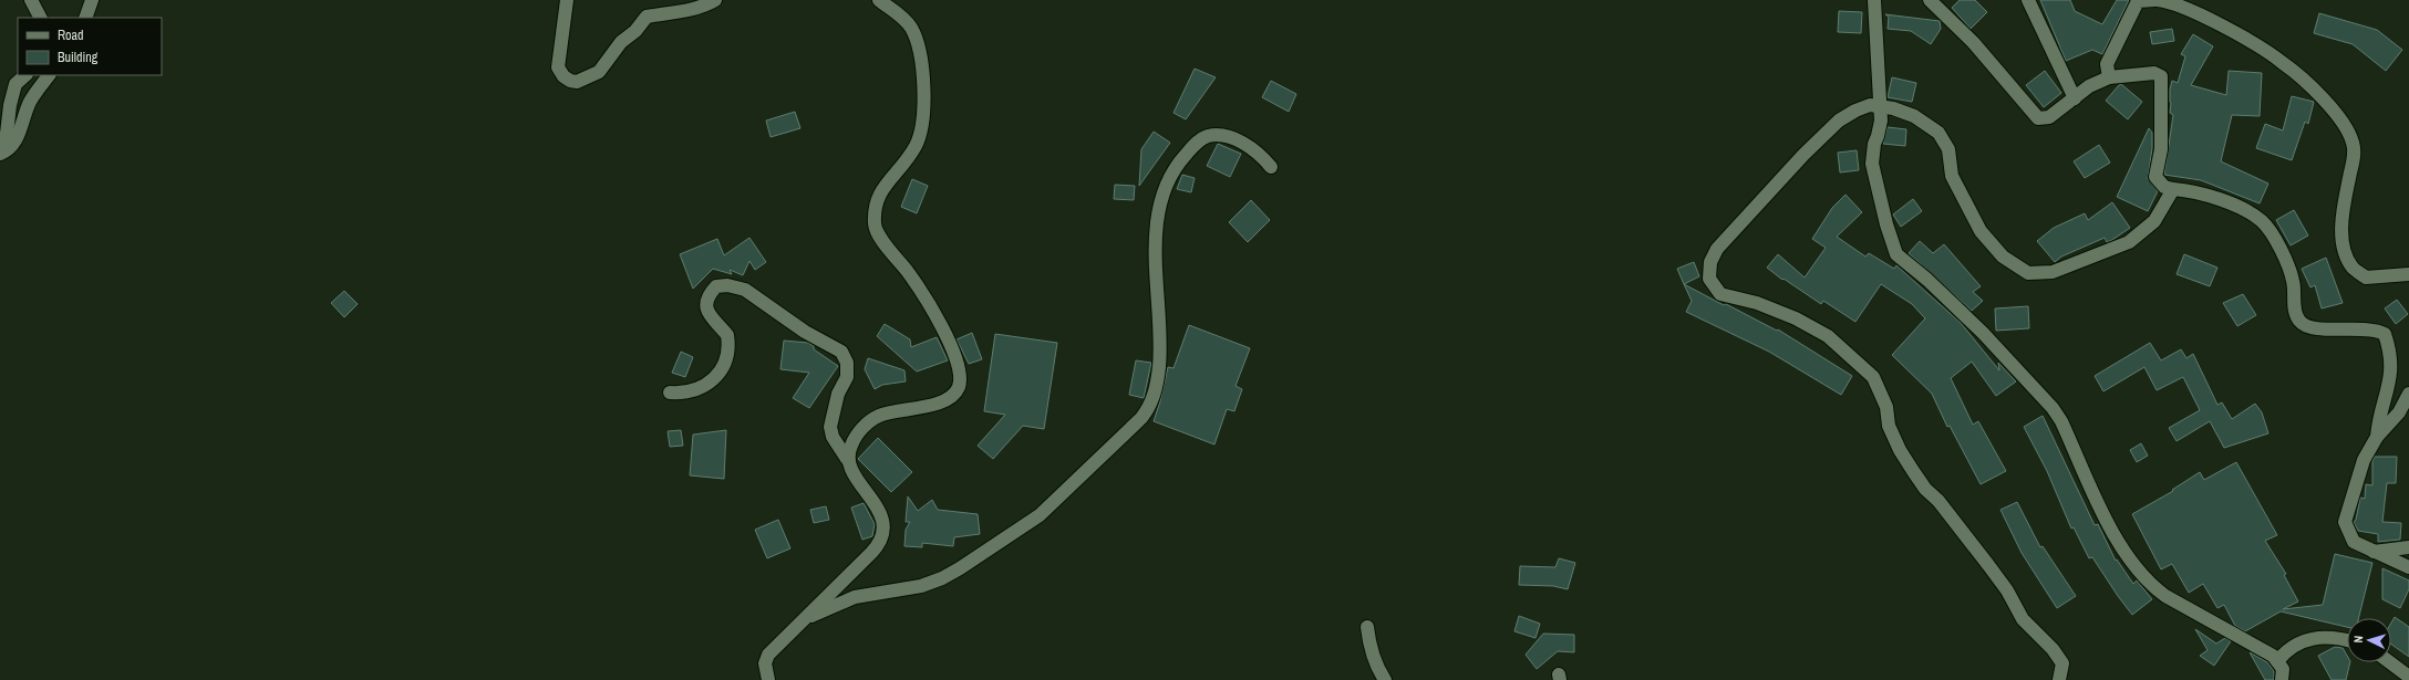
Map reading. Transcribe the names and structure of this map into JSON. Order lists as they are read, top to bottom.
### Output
{
  "legend": ["Road", "Building"],
  "north": "left"
}
